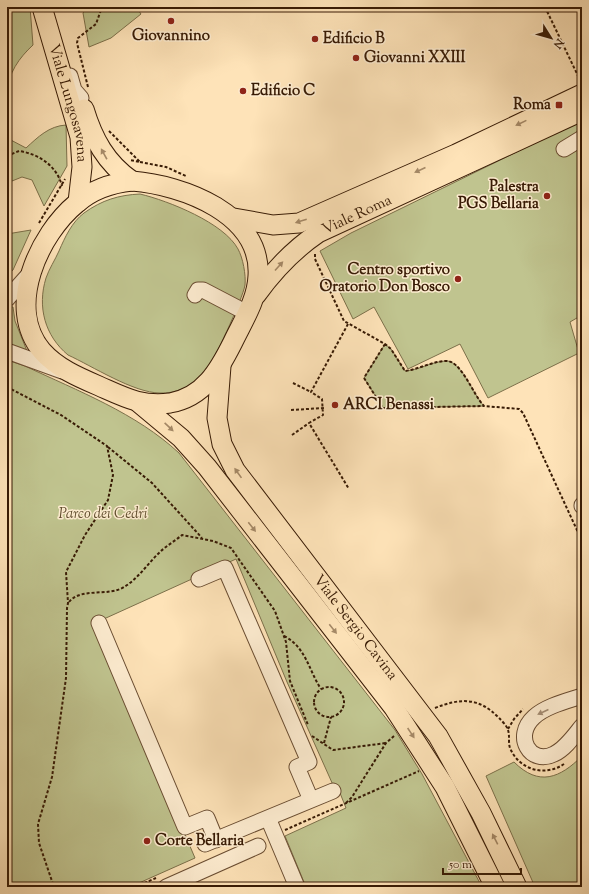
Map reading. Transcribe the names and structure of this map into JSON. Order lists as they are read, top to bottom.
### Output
{
  "streets": {
    "main road": ["Viale Lungosavena", "Viale Roma", "Viale Sergio Cavina"]
  },
  "parks": ["Parco dei Cedri"],
  "places": {
    "other": [
      "Giovannino",
      "Edificio B",
      "Giovanni XXIII",
      "Edificio C",
      "Palestra PGS Bellaria",
      "Centro sportivo Oratorio Don Bosco",
      "ARCI Benassi",
      "Corte Bellaria"
    ],
    "transit": ["Roma"]
  },
  "scale_bar": "50 m",
  "north": "bottom right"
}
